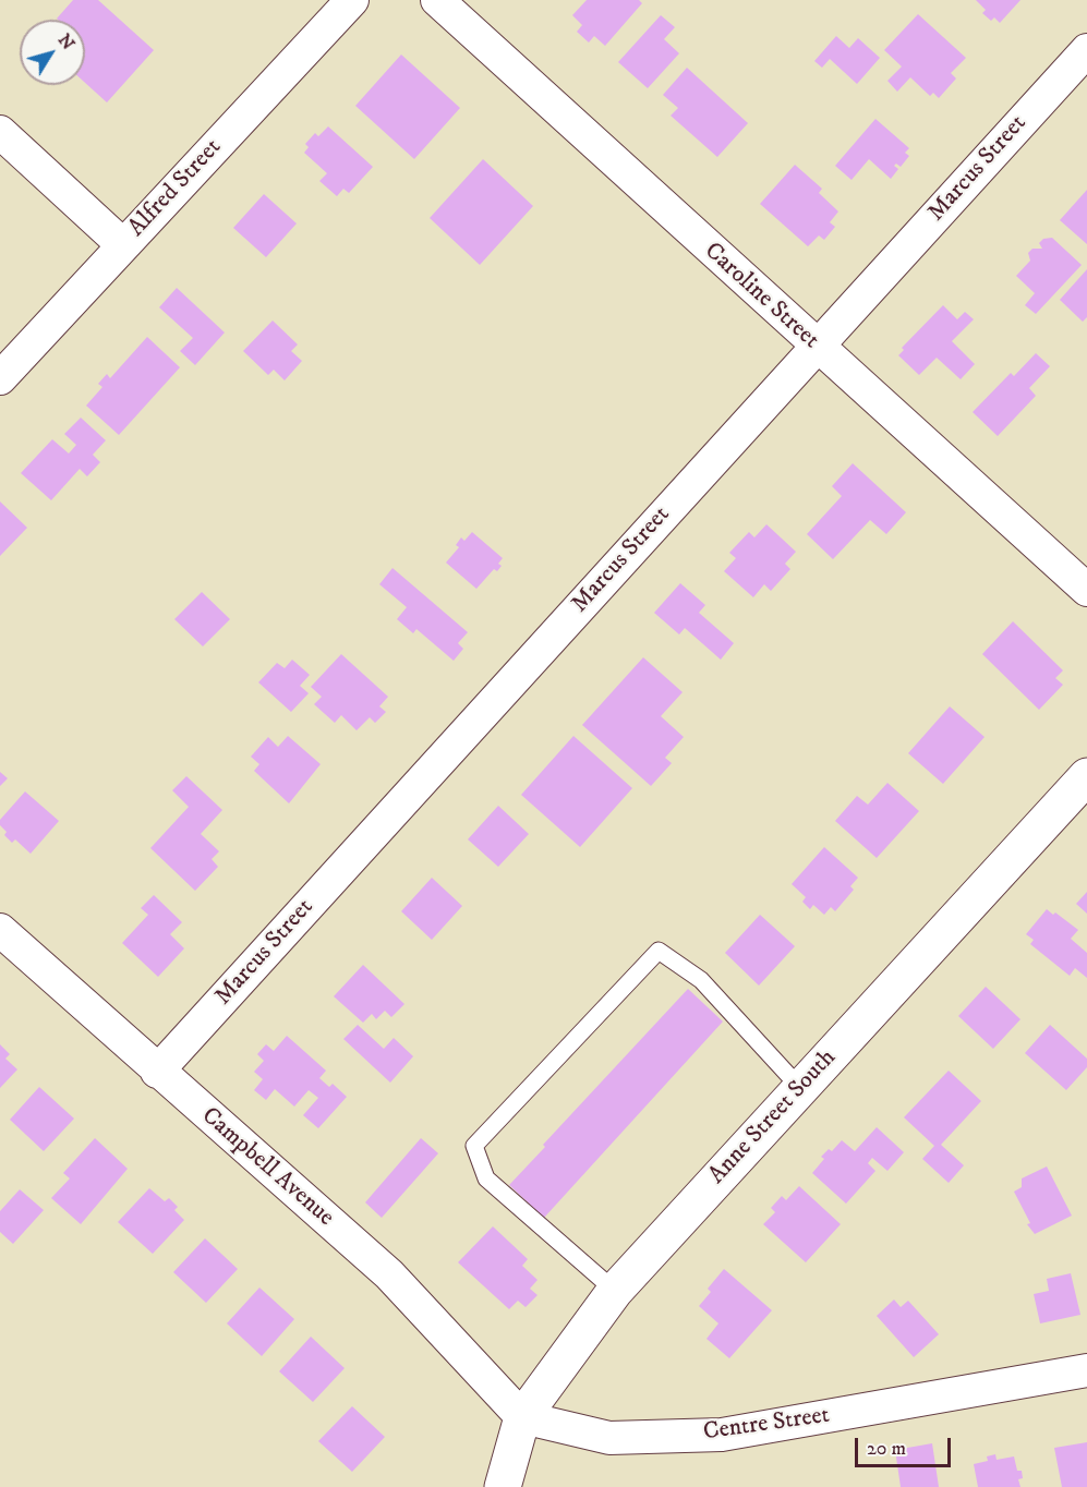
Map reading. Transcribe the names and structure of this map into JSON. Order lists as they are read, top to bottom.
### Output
{
  "streets": {
    "street": [
      "Marcus Street",
      "Alfred Street",
      "Caroline Street",
      "Anne Street South",
      "Campbell Avenue",
      "Centre Street"
    ]
  },
  "crossings": [
    ["Marcus Street", "Caroline Street"],
    ["Marcus Street", "Campbell Avenue"],
    ["Anne Street South", "Campbell Avenue"],
    ["Anne Street South", "Centre Street"],
    ["Campbell Avenue", "Centre Street"]
  ],
  "scale_bar": "20 m",
  "north": "top right"
}
